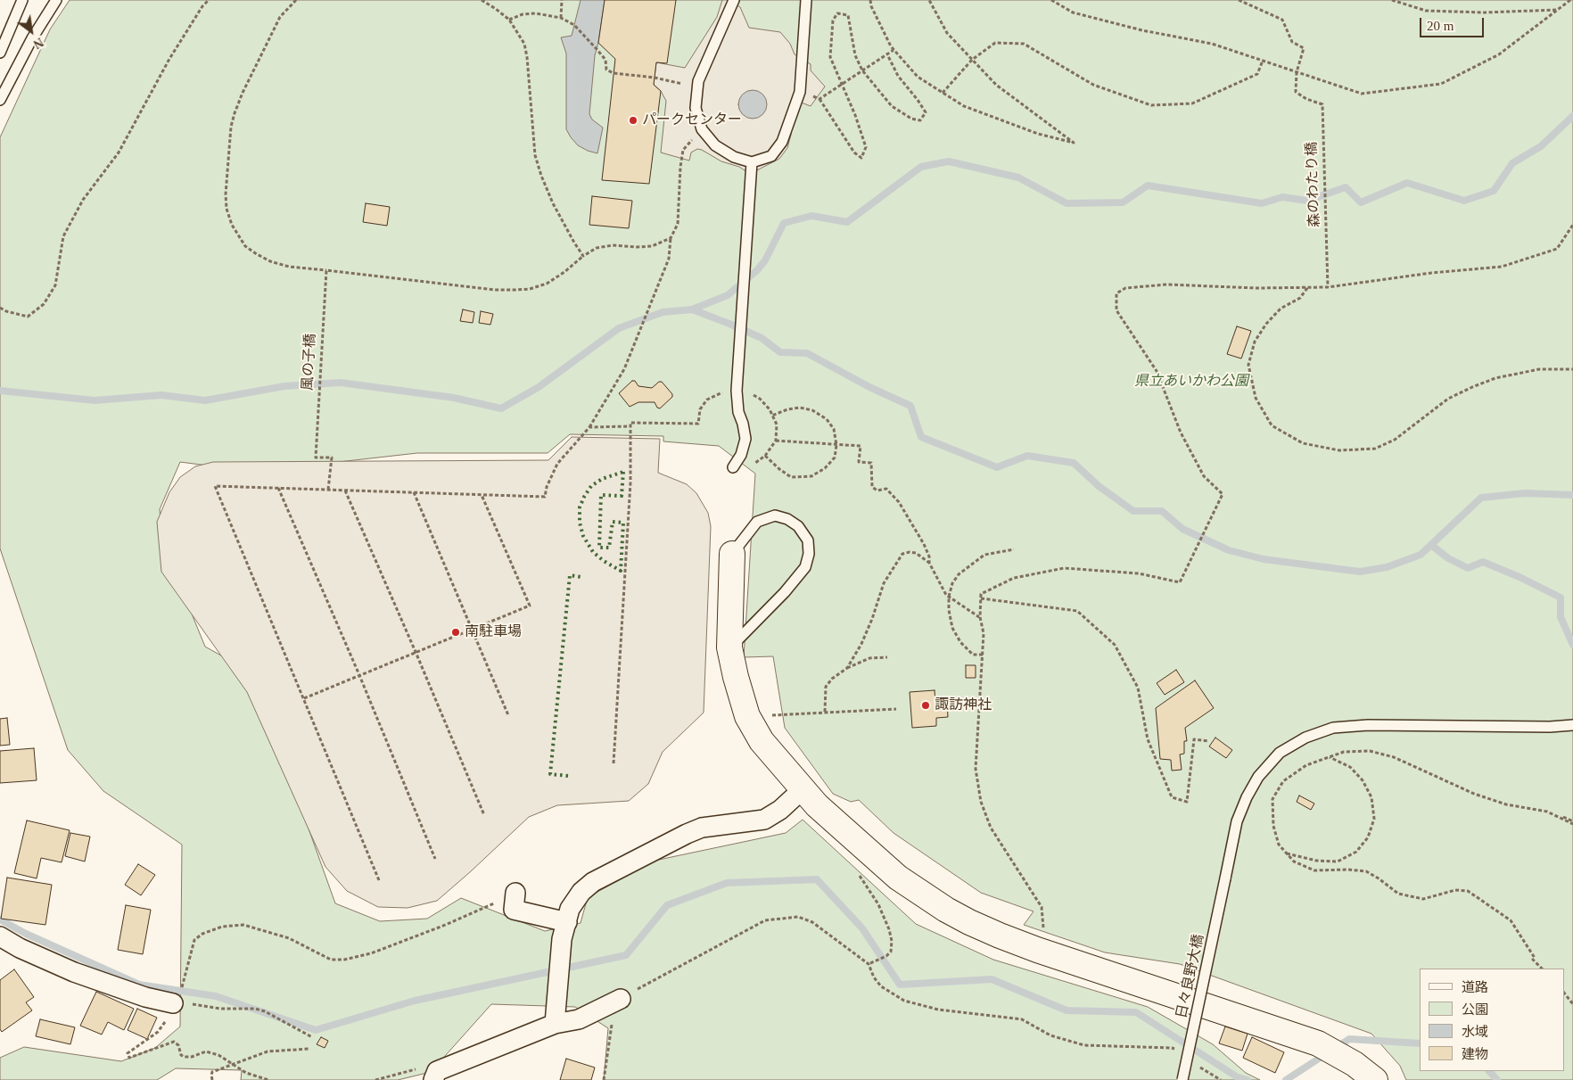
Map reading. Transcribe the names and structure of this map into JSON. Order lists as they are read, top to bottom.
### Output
{
  "streets": {
    "lane": ["日々良野大橋"],
    "path": ["森のわたり橋", "風の子橋"]
  },
  "parks": ["県立あいかわ公園"],
  "places": ["パークセンター", "南駐車場", "諏訪神社"],
  "legend": [
    "道路",
    "公園",
    "水域",
    "建物"
  ],
  "scale_bar": "20 m",
  "north": "bottom right"
}
